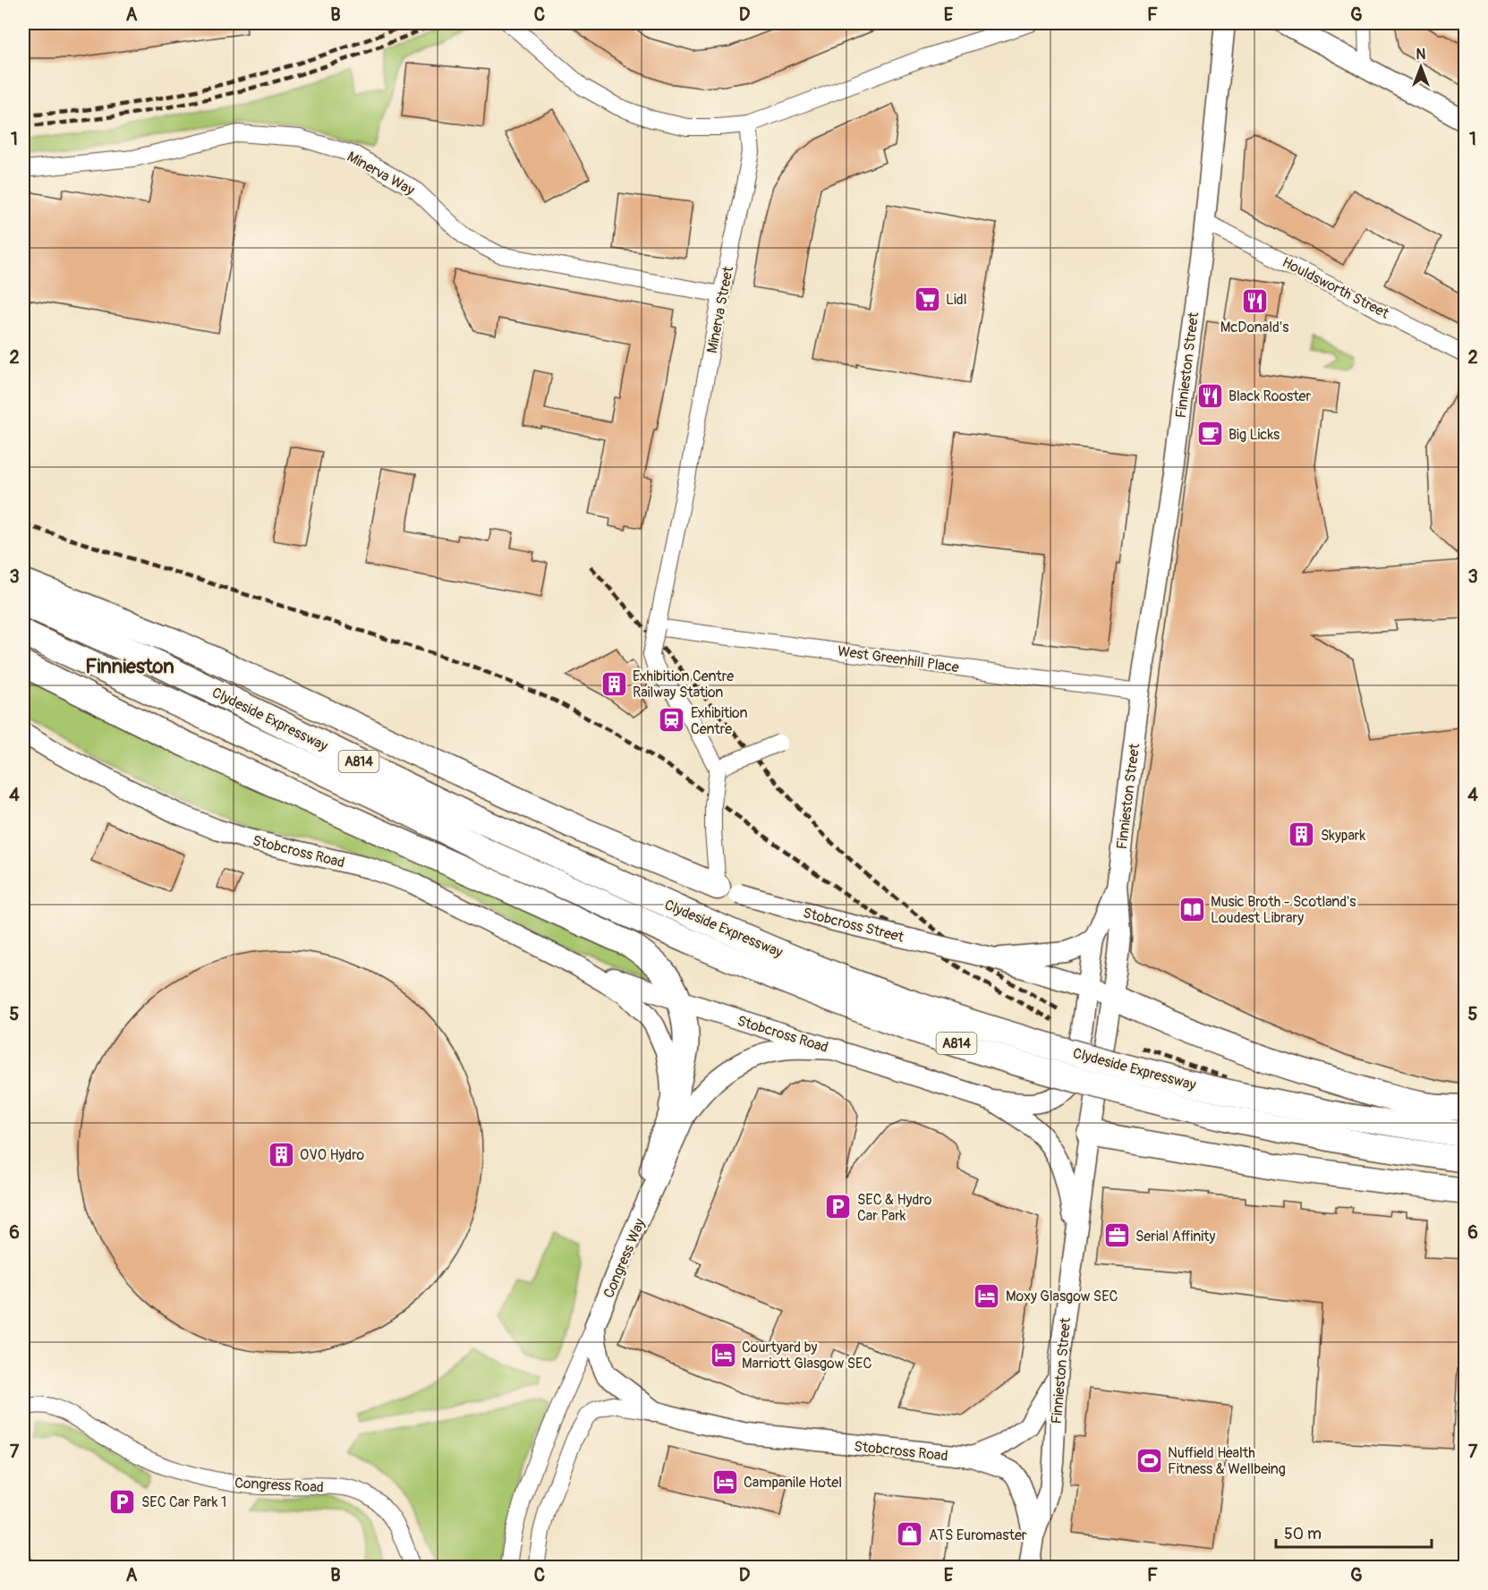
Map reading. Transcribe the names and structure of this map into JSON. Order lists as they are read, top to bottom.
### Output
{
  "streets": {
    "main road": ["Clydeside Expressway", "A814"],
    "street": [
      "Minerva Way",
      "Houldsworth Street",
      "Minerva Street",
      "Finnieston Street",
      "West Greenhill Place",
      "Stobcross Road",
      "Stobcross Street",
      "Congress Way",
      "Congress Road"
    ]
  },
  "crossings": [
    ["Minerva Way", "Minerva Street"],
    ["Houldsworth Street", "Finnieston Street"],
    ["Minerva Street", "West Greenhill Place"],
    ["Finnieston Street", "West Greenhill Place"],
    ["Finnieston Street", "Stobcross Road"],
    ["Finnieston Street", "Stobcross Street"],
    ["Stobcross Road", "Congress Way"]
  ],
  "districts": ["Finnieston"],
  "places": {
    "supermarket": ["Lidl"],
    "restaurant": ["McDonald's", "Black Rooster"],
    "cafe": ["Big Licks"],
    "building": ["Exhibition Centre Railway Station", "Skypark", "OVO Hydro"],
    "station": ["Exhibition Centre"],
    "library": ["Music Broth - Scotland's Loudest Library"],
    "parking": ["SEC & Hydro Car Park", "SEC Car Park 1"],
    "office": ["Serial Affinity"],
    "hotel": ["Moxy Glasgow SEC", "Courtyard by Marriott Glasgow SEC", "Campanile Hotel"],
    "sports": ["Nuffield Health Fitness & Wellbeing"],
    "shop": ["ATS Euromaster"]
  },
  "scale_bar": "50 m",
  "north": "top",
  "grid": {
    "columns": [
      "A",
      "B",
      "C",
      "D",
      "E",
      "F",
      "G"
    ],
    "rows": [
      "1",
      "2",
      "3",
      "4",
      "5",
      "6",
      "7"
    ]
  }
}
